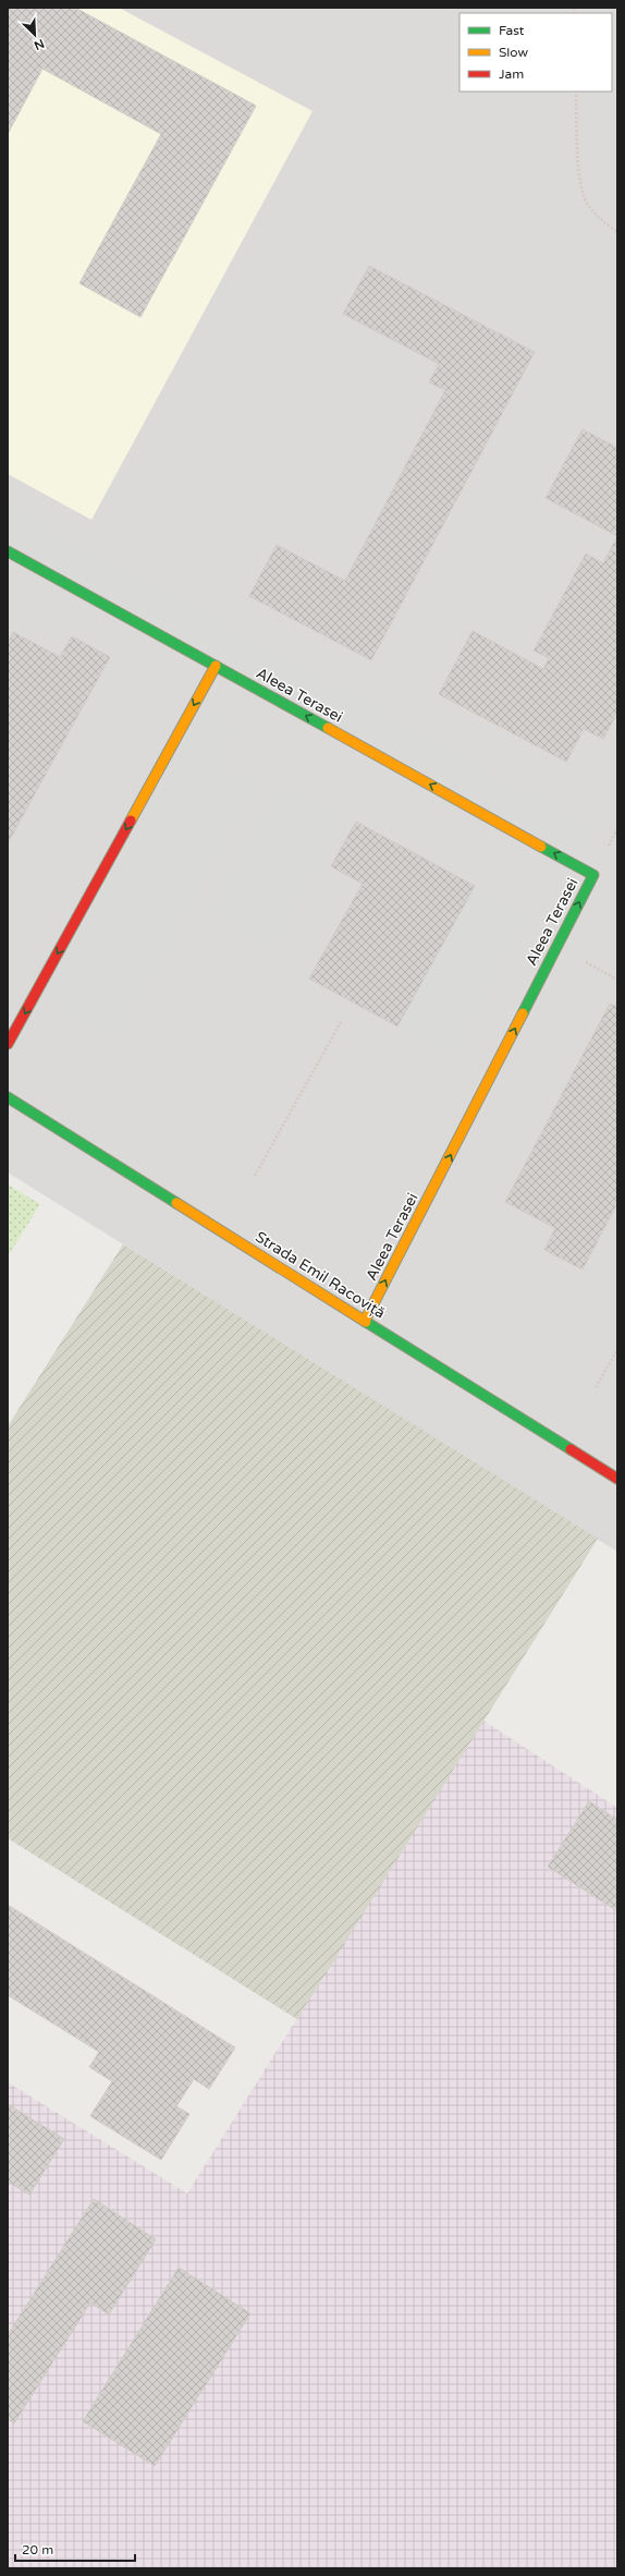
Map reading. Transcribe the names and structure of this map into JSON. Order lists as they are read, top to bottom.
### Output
{
  "streets": {
    "street": ["Aleea Terasei", "Strada Emil Racoviță"]
  },
  "crossings": [
    ["Aleea Terasei", "Strada Emil Racoviță"]
  ],
  "legend": ["Fast", "Slow", "Jam"],
  "scale_bar": "20 m",
  "north": "bottom right"
}
